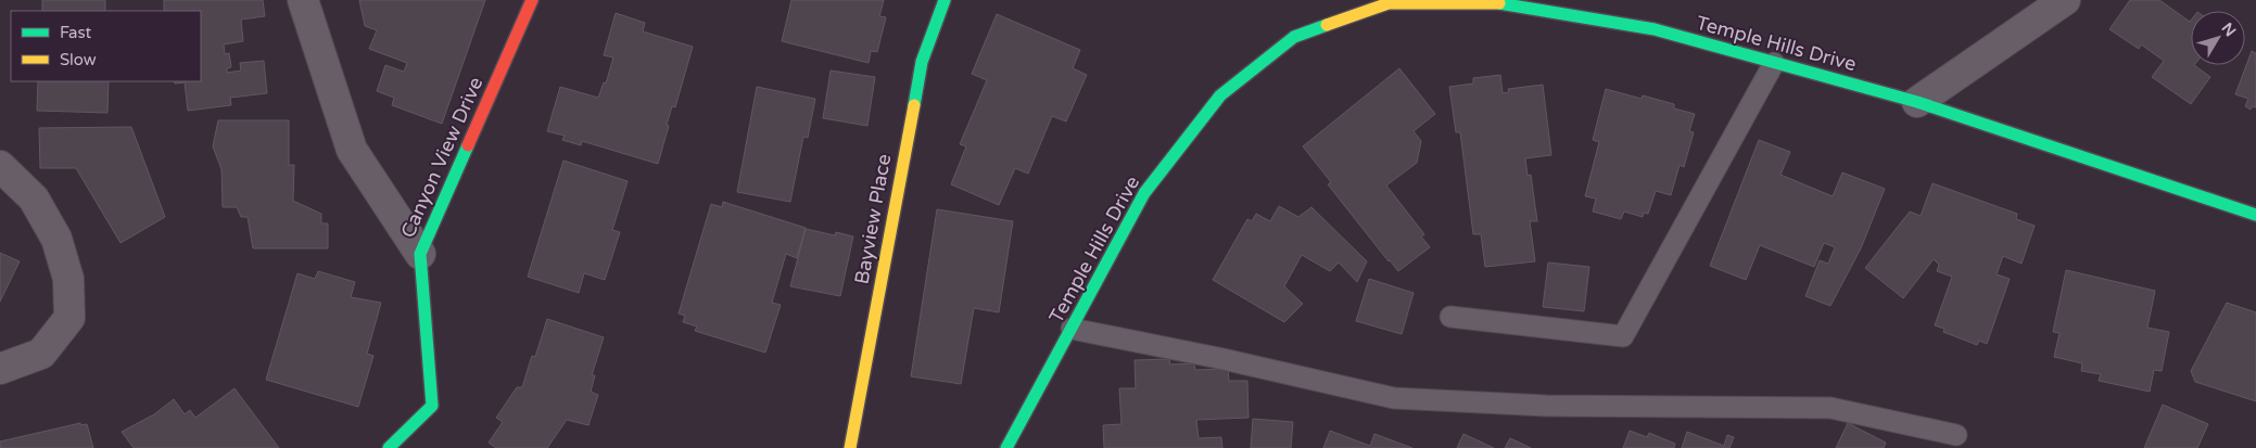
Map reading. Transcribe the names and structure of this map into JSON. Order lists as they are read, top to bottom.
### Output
{
  "streets": {
    "street": ["Temple Hills Drive", "Canyon View Drive", "Bayview Place"]
  },
  "legend": ["Fast", "Slow"],
  "north": "top right"
}
